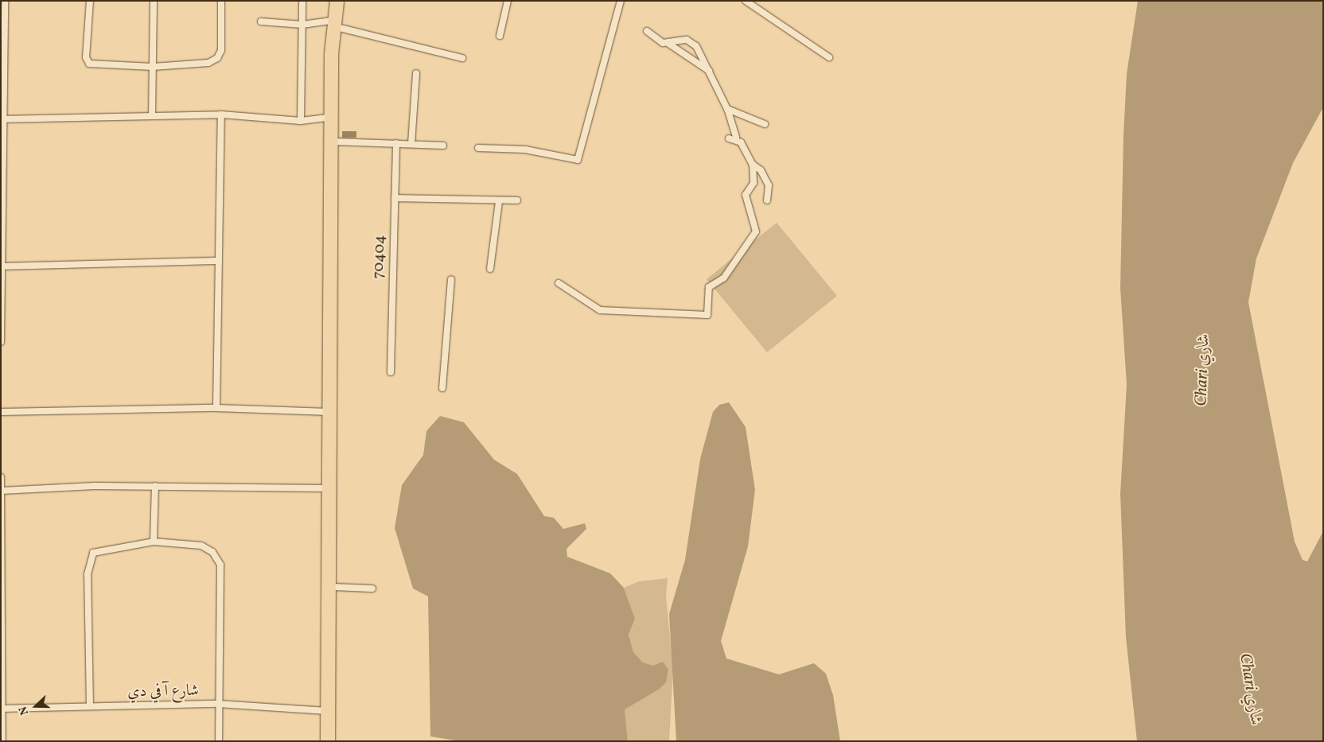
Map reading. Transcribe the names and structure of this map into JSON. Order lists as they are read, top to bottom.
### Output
{
  "streets": {
    "street": ["70404", "شارع آ في دي"]
  },
  "water": ["Chari شاري"],
  "north": "left"
}
